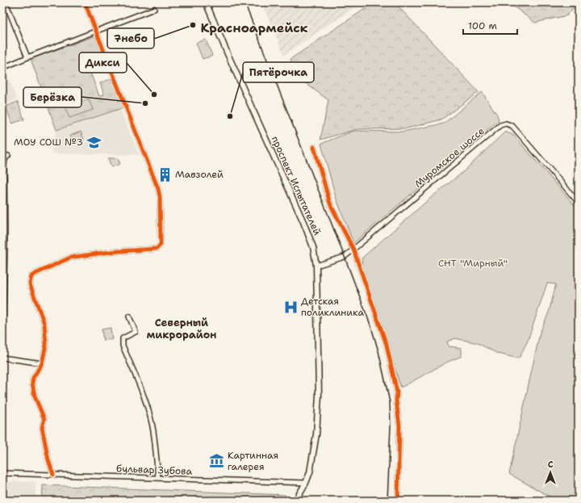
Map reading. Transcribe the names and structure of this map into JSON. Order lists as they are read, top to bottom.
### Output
{
  "streets": {
    "main road": ["проспект Испытателей"],
    "street": ["Муромское шоссе", "бульвар Зубова"]
  },
  "crossings": [
    ["Муромское шоссе", "проспект Испытателей"],
    ["проспект Испытателей", "бульвар Зубова"]
  ],
  "districts": ["Красноармейск", "Северный микрорайон"],
  "parks": ["СНТ \"Мирный\""],
  "places": {
    "other": [
      "7небо",
      "Дикси",
      "Берёзка",
      "Пятёрочка"
    ],
    "school or university": ["МОУ СОШ №3"],
    "building": ["Мавзолей"],
    "hospital": ["Детская поликлиника"],
    "museum": ["Картинная галерея"]
  },
  "scale_bar": "100 m",
  "north": "top"
}
